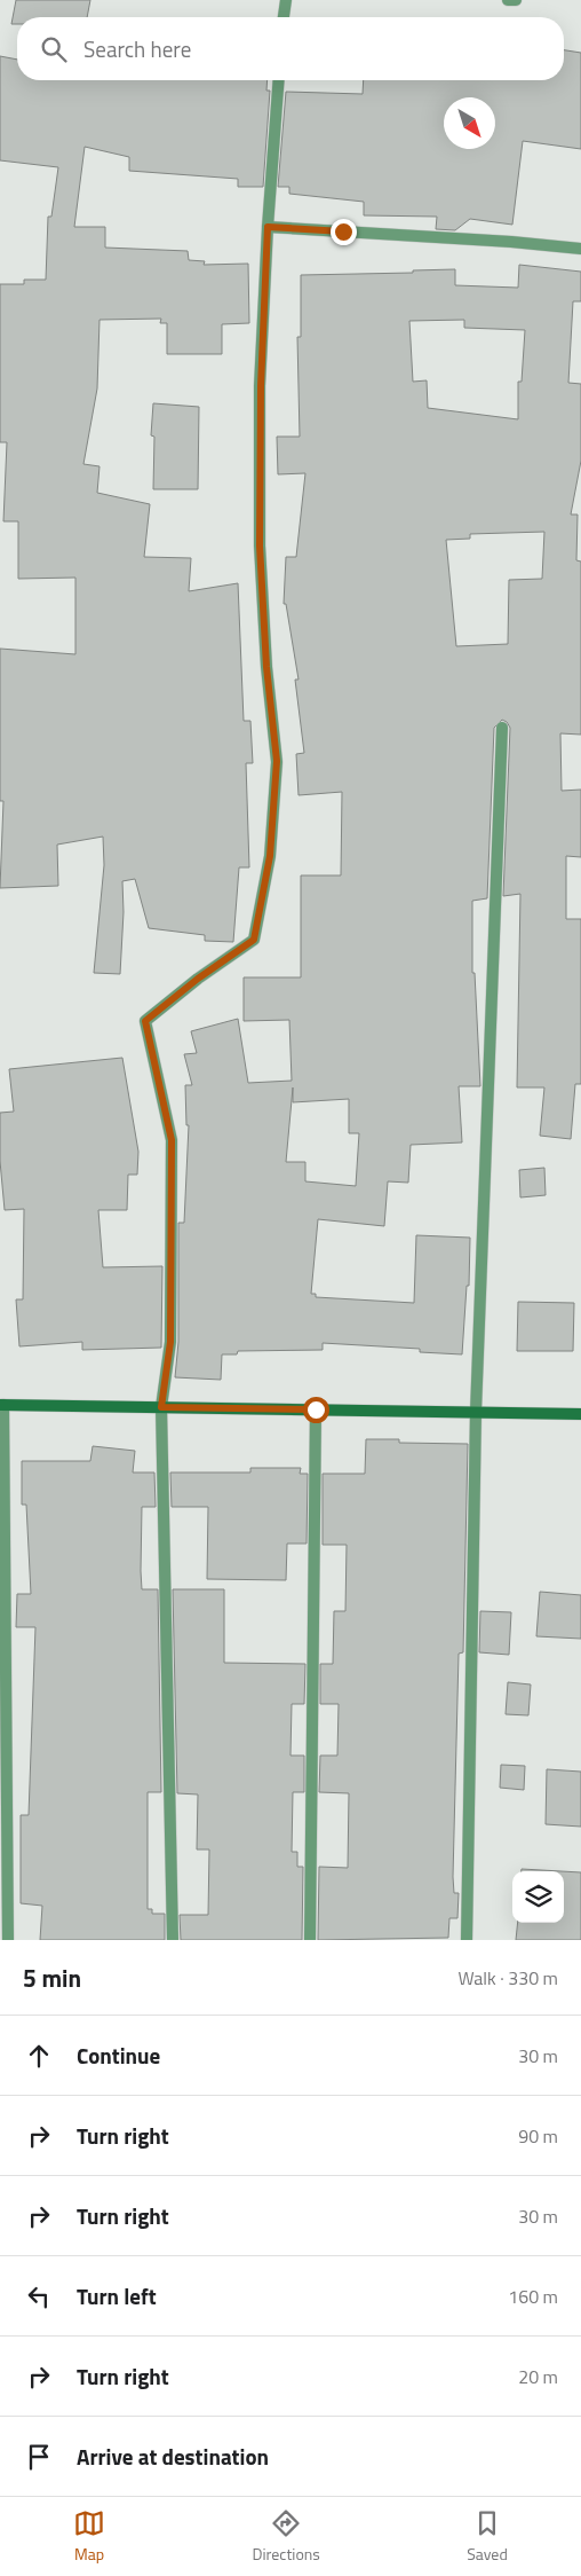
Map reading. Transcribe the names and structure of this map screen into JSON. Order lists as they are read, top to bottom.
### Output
{
  "north": "bottom right",
  "page": {
    "search": "Search here",
    "heading": ["5 min", "Walk · 330 m"],
    "list": [
      ["Continue", "30 m"],
      ["Turn right", "90 m"],
      ["Turn right", "30 m"],
      ["Turn left", "160 m"],
      ["Turn right", "20 m"],
      "Arrive at destination"
    ],
    "nav": ["Map", "Directions", "Saved"]
  }
}
